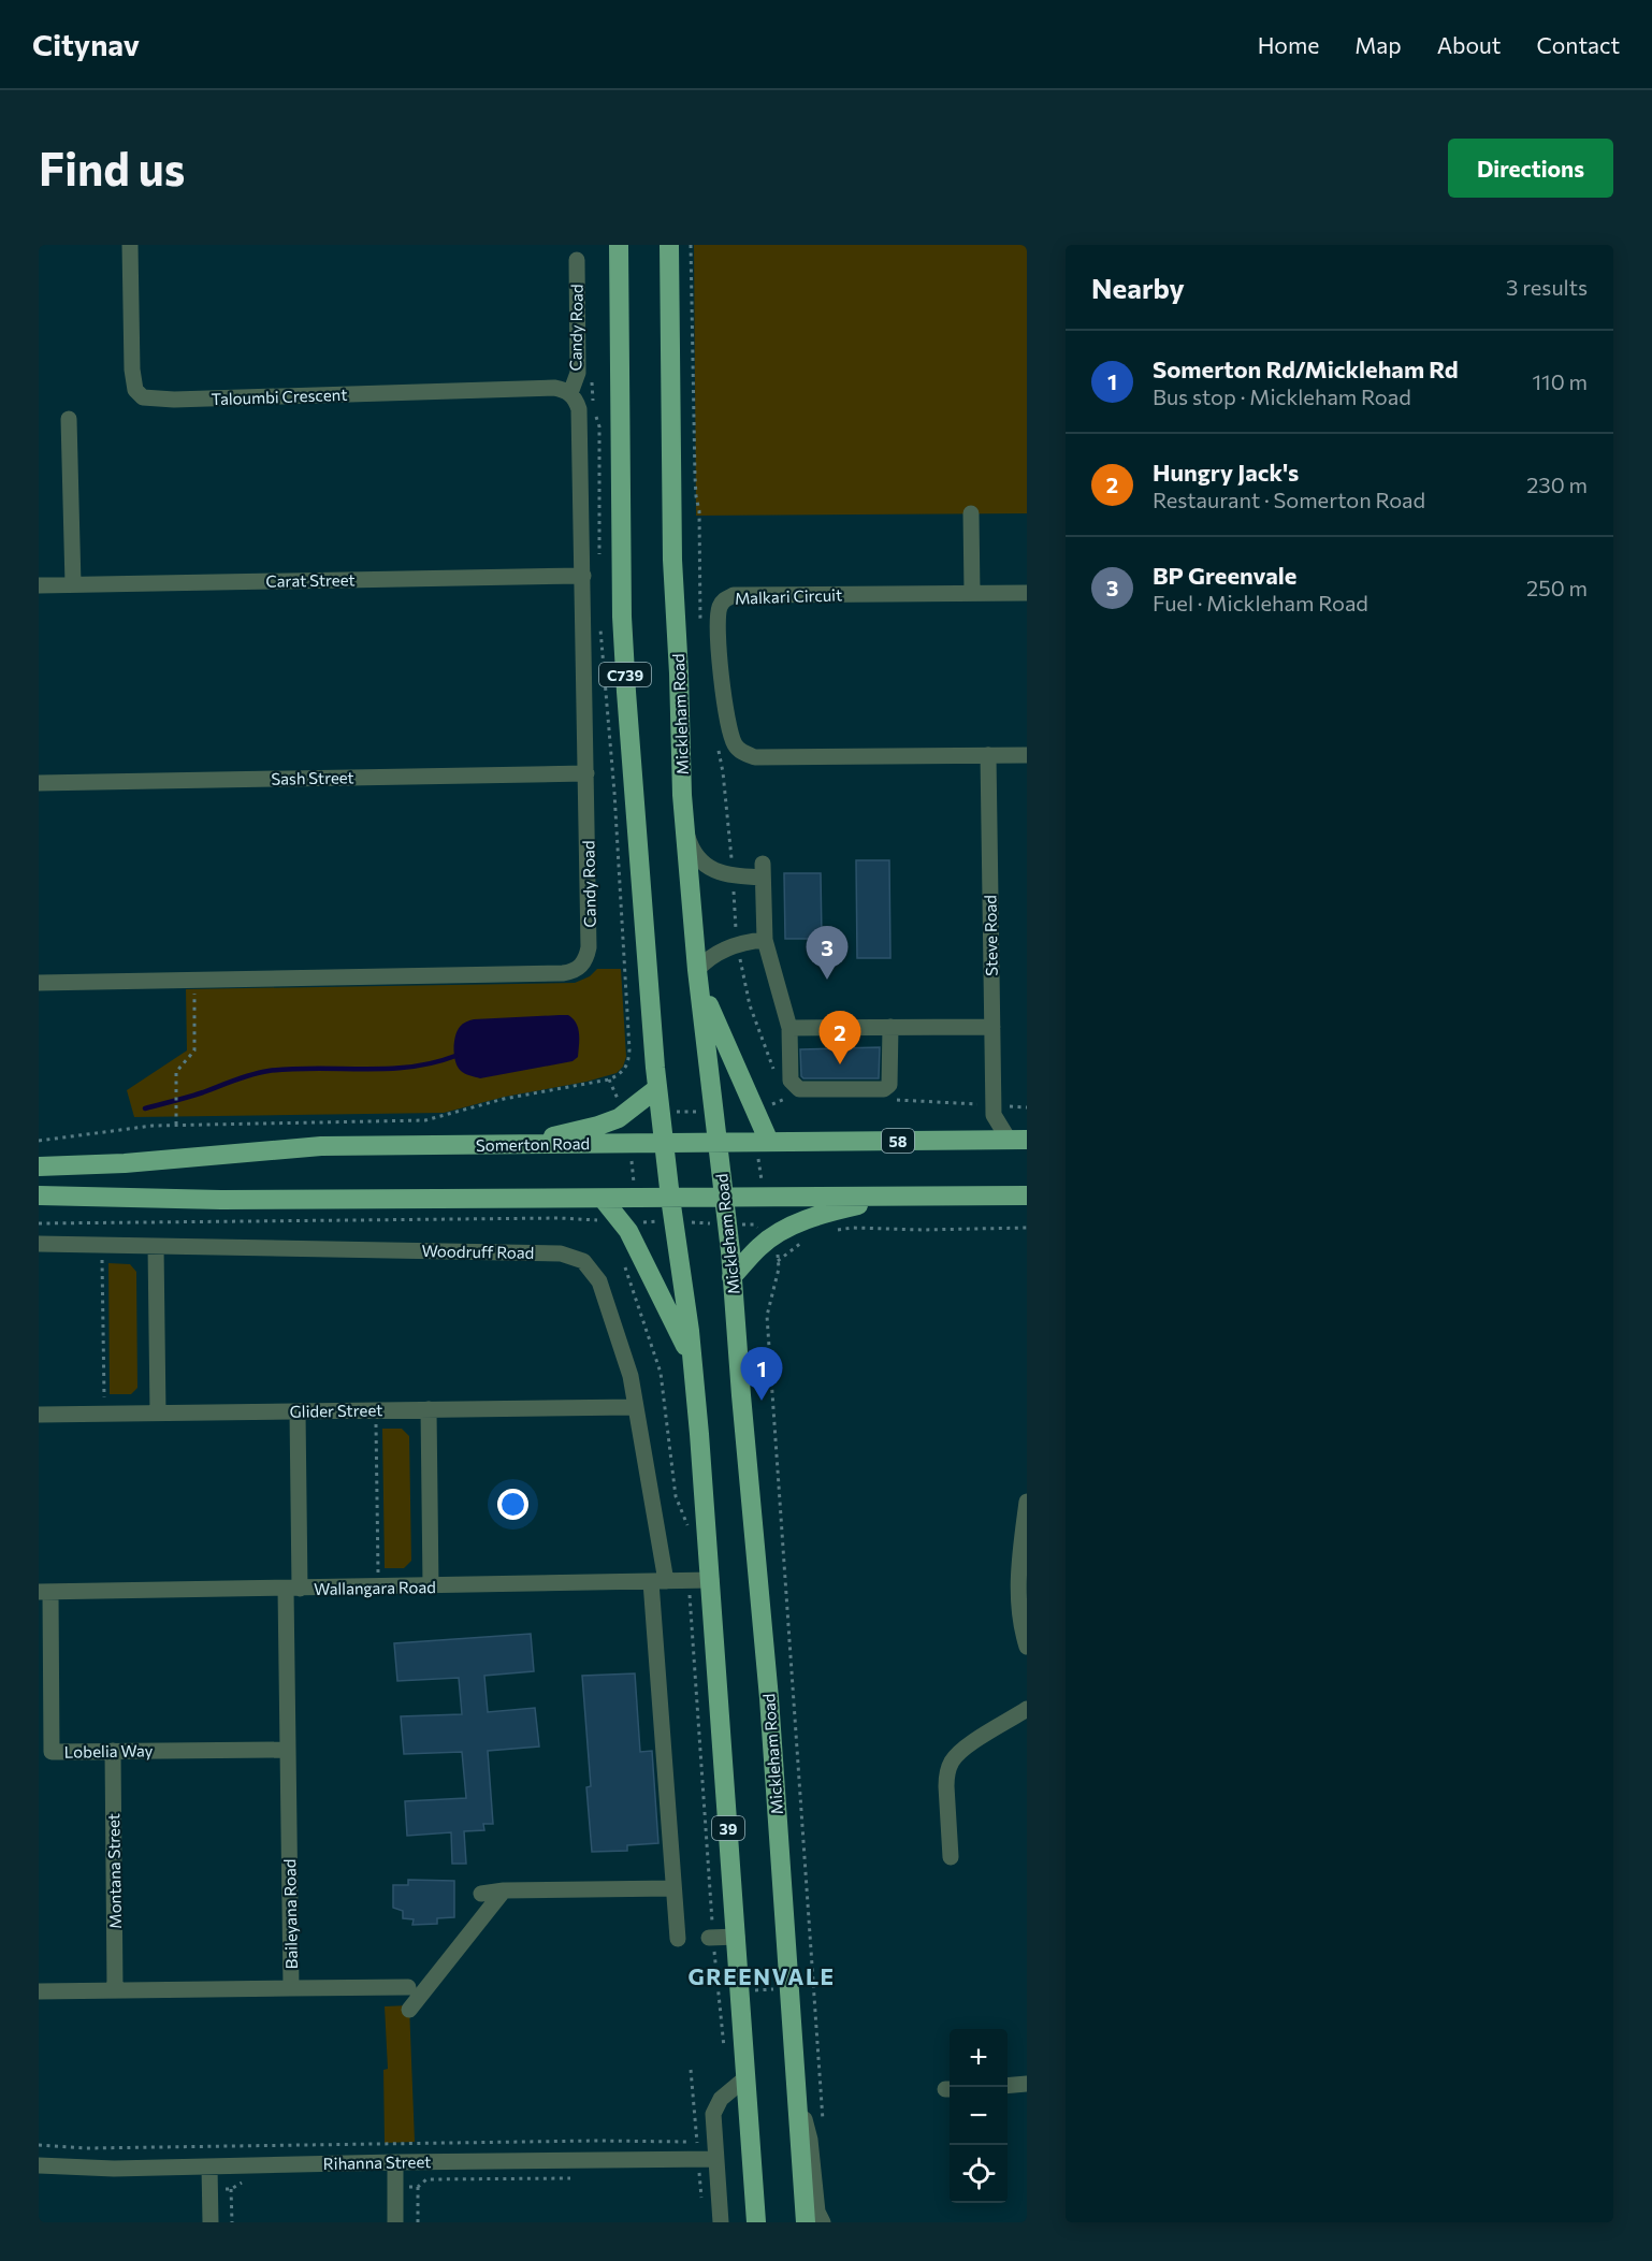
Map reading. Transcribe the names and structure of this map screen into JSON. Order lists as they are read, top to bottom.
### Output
{
  "streets": {
    "main road": [
      "C739",
      "Mickleham Road",
      "58",
      "Somerton Road",
      "39"
    ],
    "street": [
      "Candy Road",
      "Taloumbi Crescent",
      "Carat Street",
      "Malkari Circuit",
      "Sash Street",
      "Steve Road",
      "Woodruff Road",
      "Glider Street",
      "Wallangara Road",
      "Lobelia Way",
      "Montana Street",
      "Baileyana Road",
      "Rihanna Street"
    ]
  },
  "crossings": [
    ["Candy Road", "Taloumbi Crescent"],
    ["Candy Road", "Carat Street"],
    ["Candy Road", "Sash Street"],
    ["Malkari Circuit", "Steve Road"],
    ["C739", "Somerton Road"],
    ["C739", "39"],
    ["Mickleham Road", "Somerton Road"],
    ["Somerton Road", "39"],
    ["Woodruff Road", "Glider Street"],
    ["Woodruff Road", "Wallangara Road"],
    ["Glider Street", "Baileyana Road"],
    ["Wallangara Road", "Lobelia Way"],
    ["Wallangara Road", "39"],
    ["Wallangara Road", "Baileyana Road"],
    ["Lobelia Way", "Montana Street"],
    ["Lobelia Way", "Baileyana Road"],
    ["Montana Street", "Baileyana Road"]
  ],
  "districts": ["GREENVALE"],
  "page": {
    "header": "Citynav",
    "nav": [
      "Home",
      "Map",
      "About",
      "Contact"
    ],
    "buttons": "Directions",
    "title": "Find us",
    "heading": ["Nearby", "3 results"],
    "list": [
      {
        "mark": "1",
        "name": "Somerton Rd/Mickleham Rd",
        "note": "Bus stop · Mickleham Road",
        "value": "110 m"
      },
      {
        "mark": "2",
        "name": "Hungry Jack's",
        "note": "Restaurant · Somerton Road",
        "value": "230 m"
      },
      {
        "mark": "3",
        "name": "BP Greenvale",
        "note": "Fuel · Mickleham Road",
        "value": "250 m"
      }
    ],
    "pins": ["3", "2", "1"],
    "map_buttons": ["+", "−"]
  }
}
